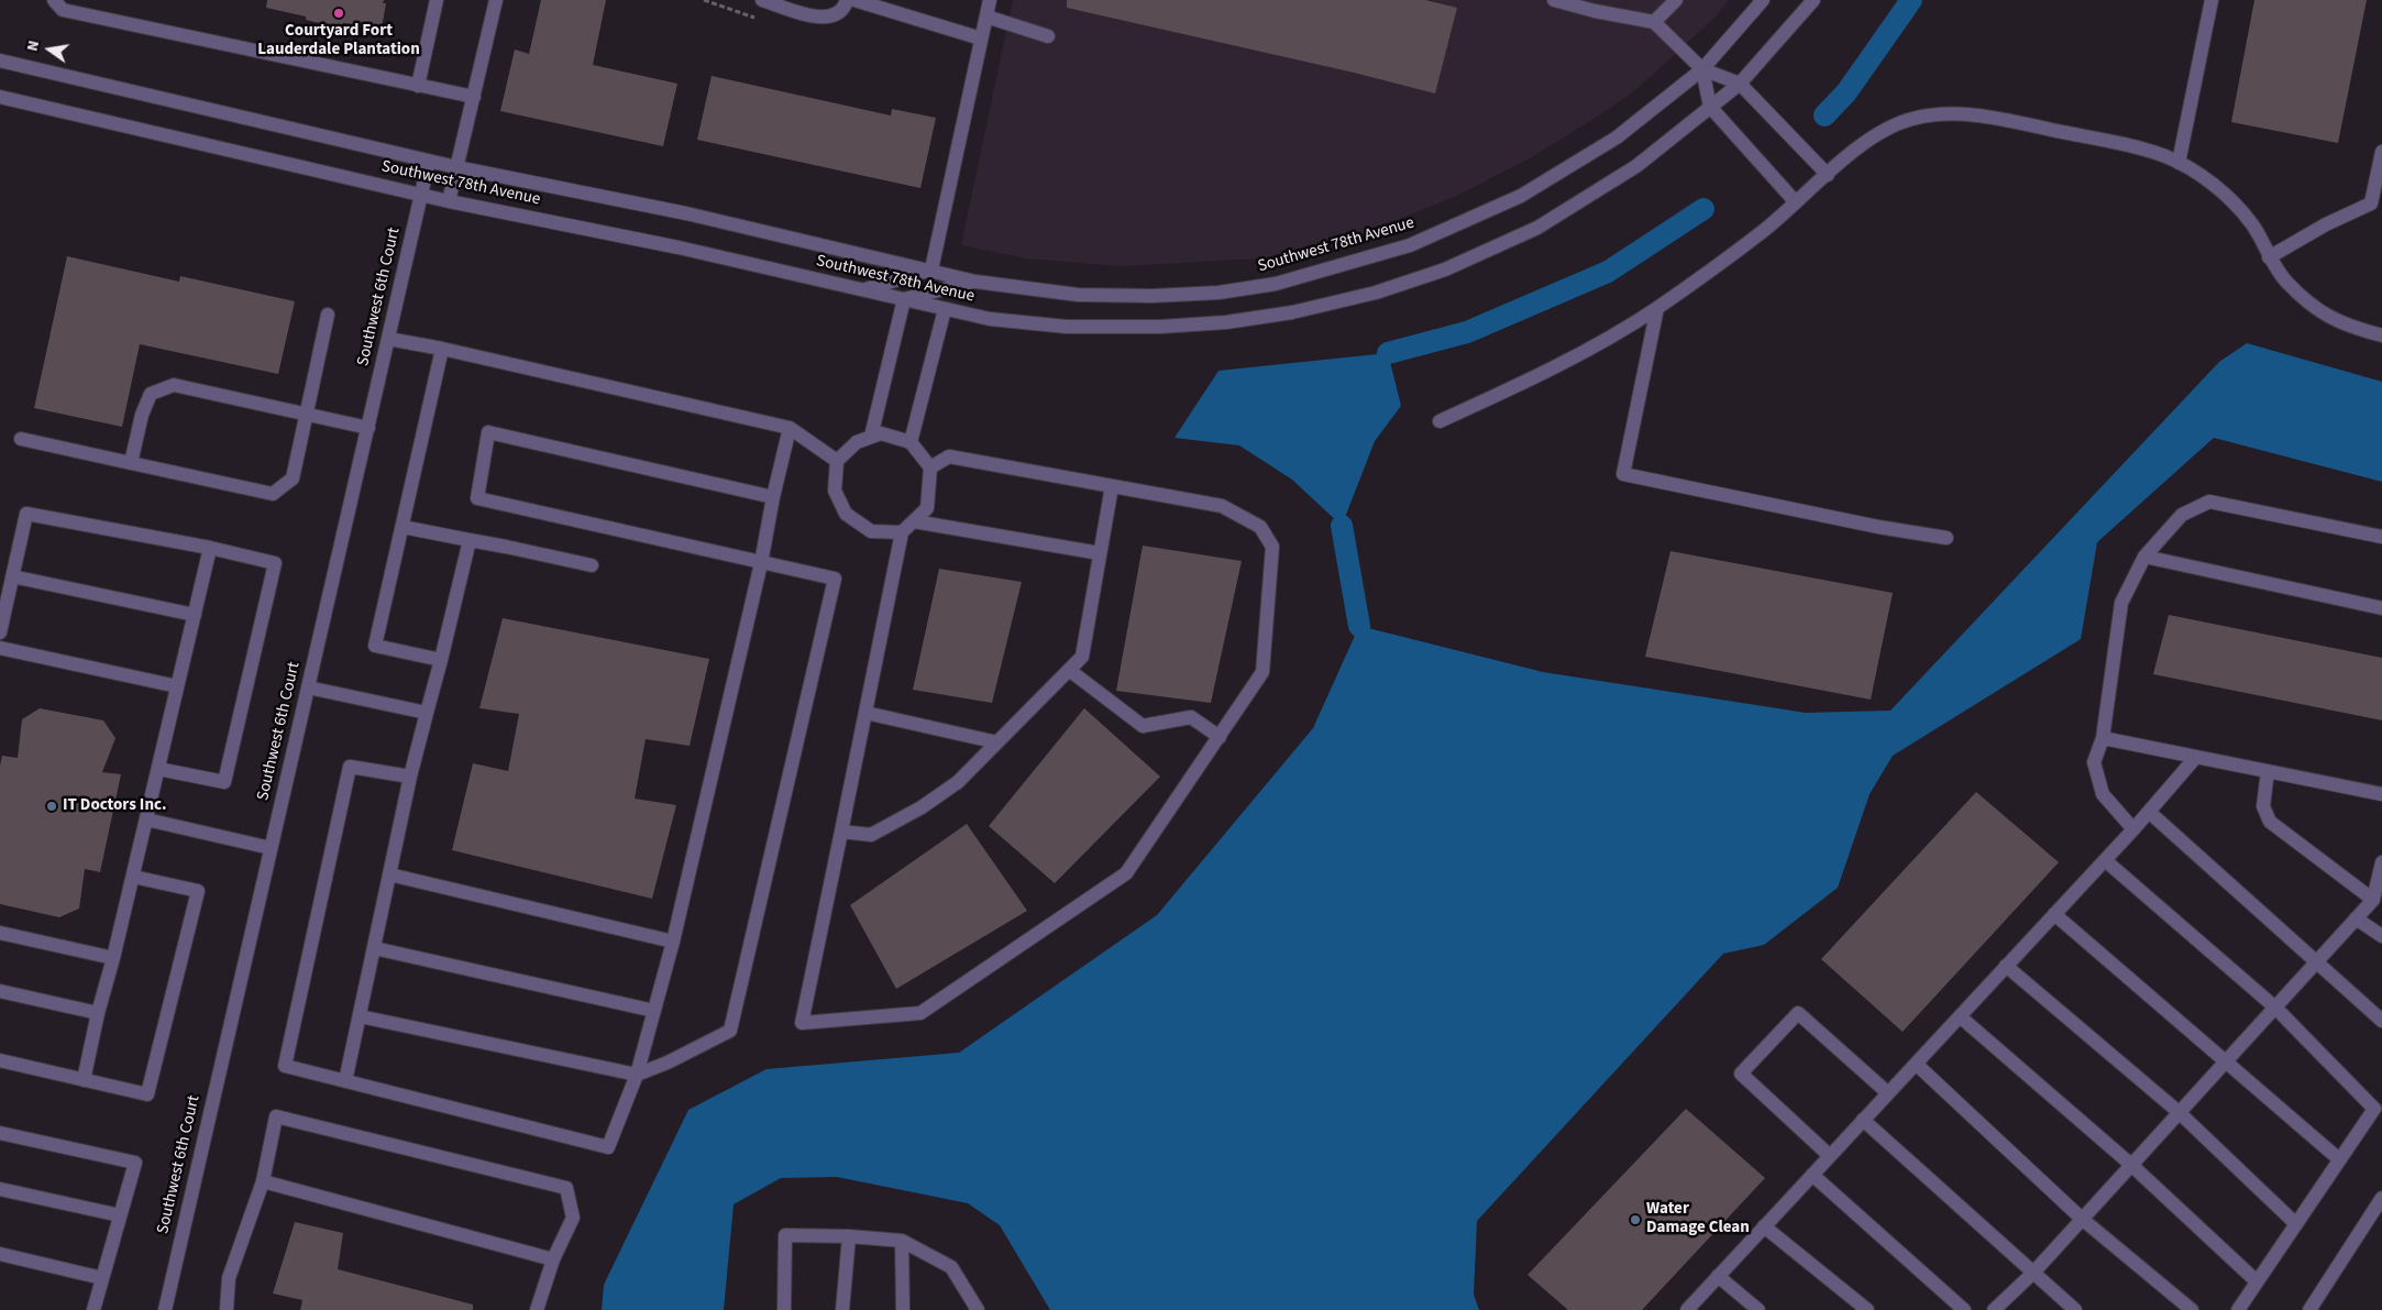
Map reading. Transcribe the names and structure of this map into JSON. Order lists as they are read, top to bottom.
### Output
{
  "streets": {
    "street": ["Southwest 78th Avenue", "Southwest 6th Court"]
  },
  "crossings": [
    ["Southwest 78th Avenue", "Southwest 6th Court"]
  ],
  "places": ["Courtyard Fort Lauderdale Plantation", "IT Doctors Inc.", "Water Damage Clean"],
  "north": "left"
}
